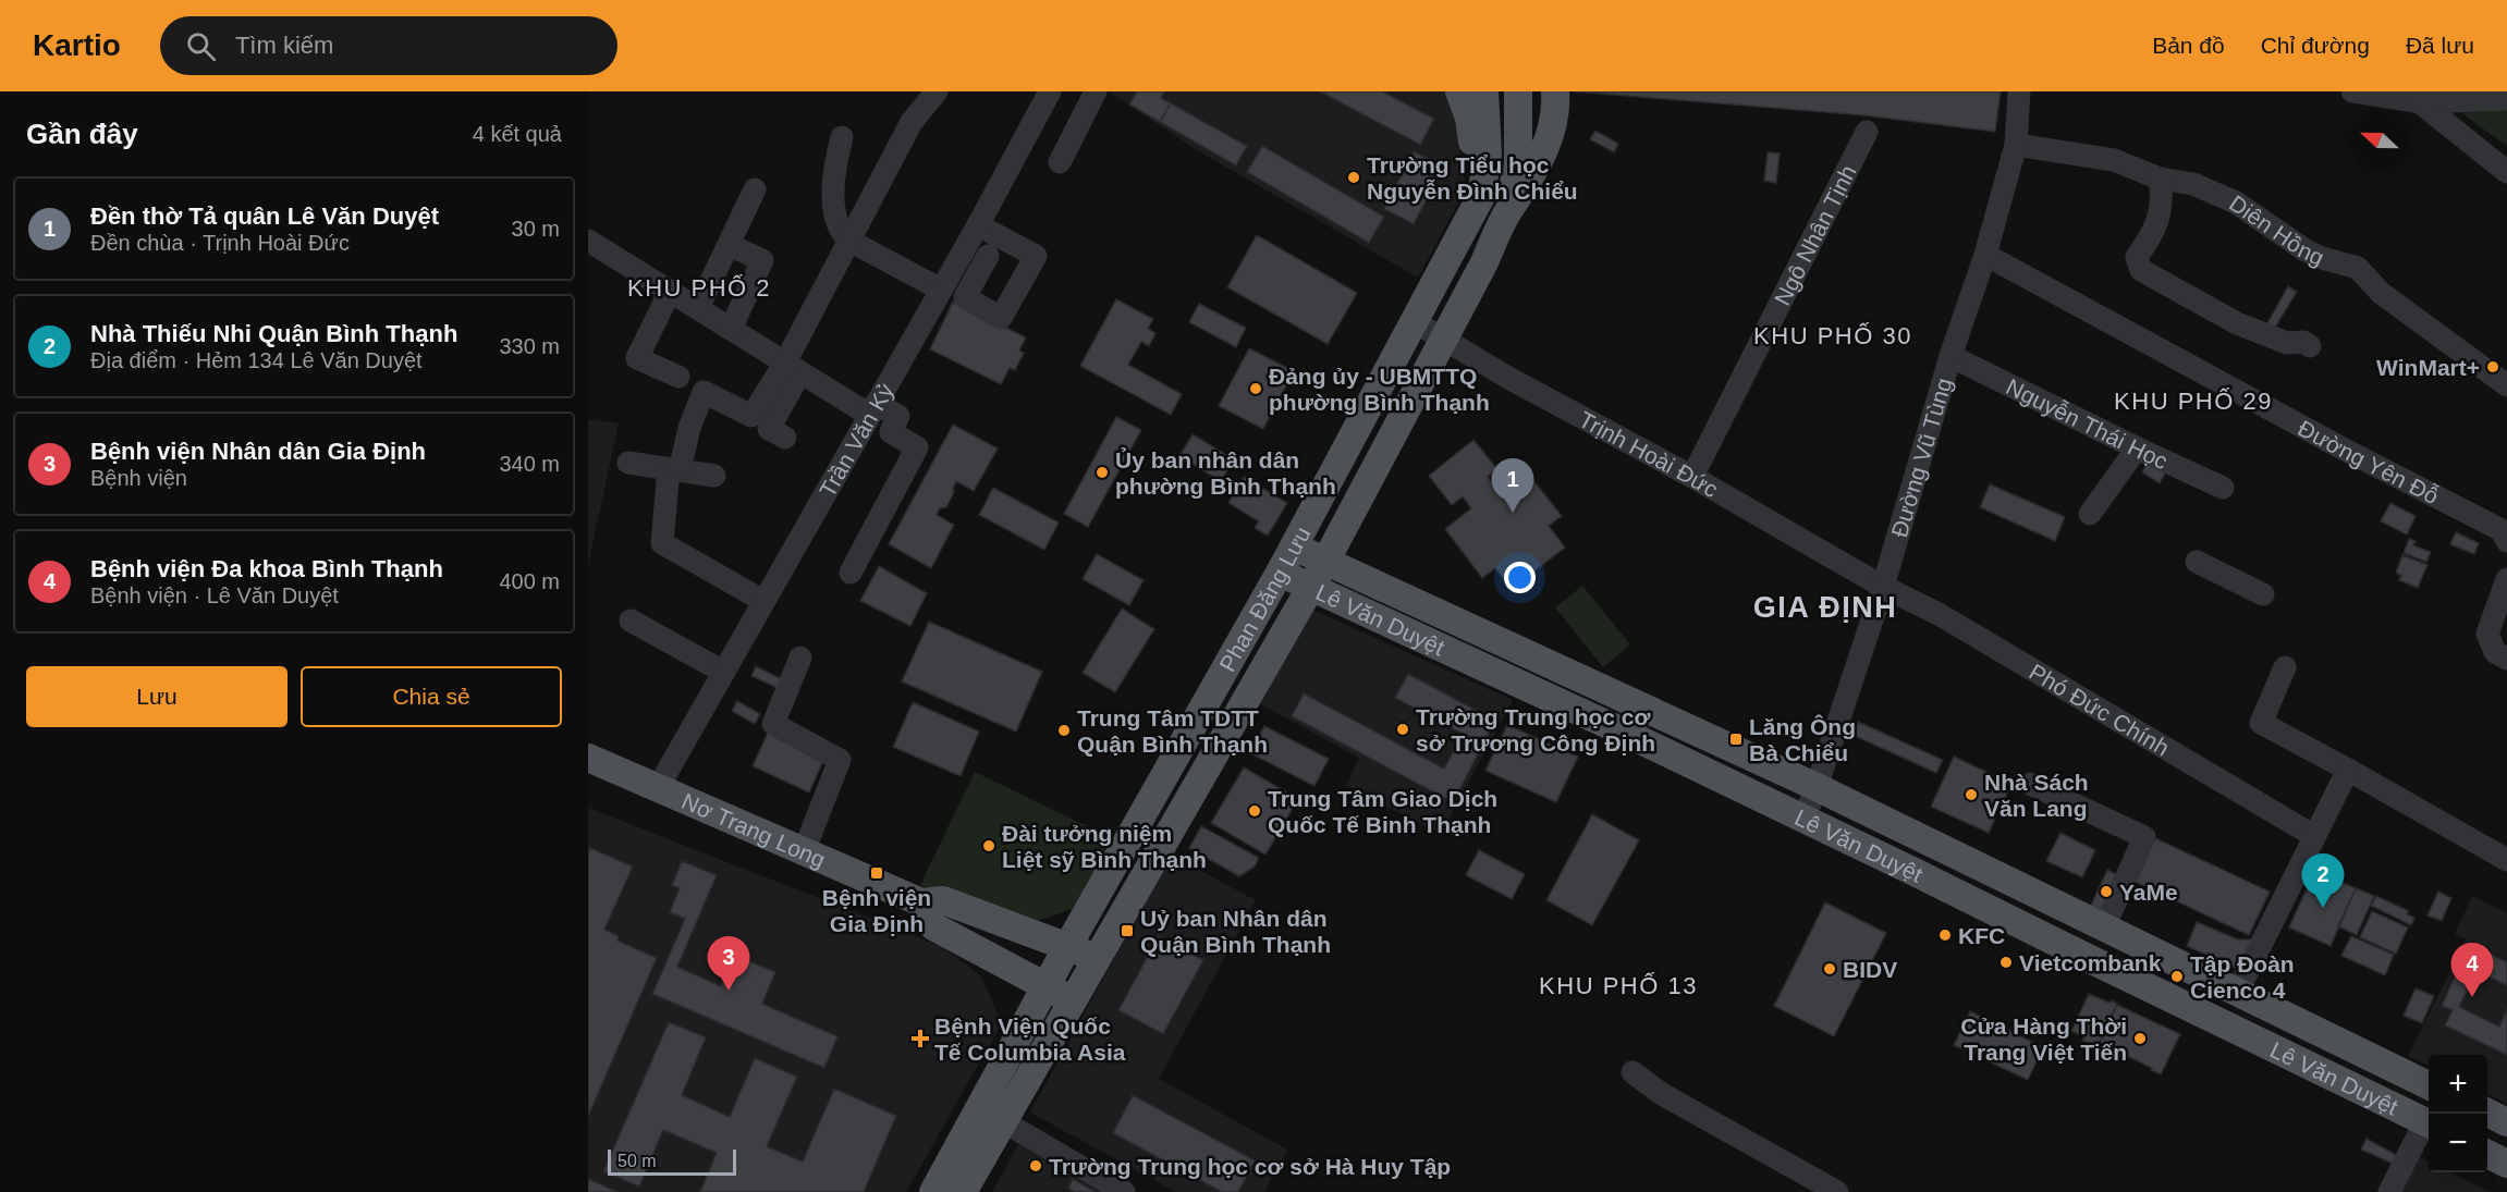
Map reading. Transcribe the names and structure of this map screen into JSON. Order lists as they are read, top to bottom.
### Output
{
  "streets": {
    "main road": ["Phan Đăng Lưu", "Lê Văn Duyệt", "Nơ Trang Long"],
    "street": [
      "Diên Hồng",
      "Ngô Nhân Tịnh",
      "Nguyễn Thái Học",
      "Trần Văn Kỷ",
      "Trịnh Hoài Đức",
      "Đường Vũ Tùng",
      "Đường Yên Đỗ",
      "Phó Đức Chính"
    ]
  },
  "crossings": [
    ["Diên Hồng", "Đường Vũ Tùng"],
    ["Ngô Nhân Tịnh", "Trịnh Hoài Đức"],
    ["Nguyễn Thái Học", "Đường Vũ Tùng"],
    ["Trần Văn Kỷ", "Nơ Trang Long"],
    ["Trịnh Hoài Đức", "Đường Vũ Tùng"],
    ["Trịnh Hoài Đức", "Phan Đăng Lưu"],
    ["Trịnh Hoài Đức", "Phó Đức Chính"],
    ["Đường Vũ Tùng", "Đường Yên Đỗ"],
    ["Đường Vũ Tùng", "Lê Văn Duyệt"],
    ["Đường Vũ Tùng", "Phó Đức Chính"],
    ["Phan Đăng Lưu", "Lê Văn Duyệt"],
    ["Phan Đăng Lưu", "Nơ Trang Long"]
  ],
  "districts": [
    "KHU PHỐ 2",
    "KHU PHỐ 30",
    "KHU PHỐ 29",
    "GIA ĐỊNH",
    "KHU PHỐ 13"
  ],
  "places": {
    "other": [
      "Trường Tiểu học Nguyễn Đình Chiểu",
      "WinMart+",
      "Đảng ủy - UBMTTQ phường Bình Thạnh",
      "Ủy ban nhân dân phường Bình Thạnh",
      "Trường Trung học cơ sở Trương Công Định",
      "Trung Tâm TDTT Quận Bình Thạnh",
      "Nhà Sách Văn Lang",
      "Trung Tâm Giao Dịch Quốc Tế Binh Thạnh",
      "Đài tưởng niệm Liệt sỹ Bình Thạnh",
      "YaMe",
      "KFC",
      "Vietcombank",
      "BIDV",
      "Tập Đoàn Cienco 4",
      "Cửa Hàng Thời Trang Việt Tiến",
      "Trường Trung học cơ sở Hà Huy Tập"
    ],
    "transit": ["Lăng Ông Bà Chiểu", "Bệnh viện Gia Định", "Uỷ ban Nhân dân Quận Bình Thạnh"],
    "health": ["Bệnh Viện Quốc Tế Columbia Asia"]
  },
  "scale_bar": "50 m",
  "north": "left",
  "page": {
    "header": "Kartio",
    "search": "Tìm kiếm",
    "nav": ["Bản đồ", "Chỉ đường", "Đã lưu"],
    "heading": ["Gần đây", "4 kết quả"],
    "list": [
      {
        "mark": "1",
        "name": "Đền thờ Tả quân Lê Văn Duyệt",
        "note": "Đền chùa · Trịnh Hoài Đức",
        "value": "30 m"
      },
      {
        "mark": "2",
        "name": "Nhà Thiếu Nhi Quận Bình Thạnh",
        "note": "Địa điểm · Hẻm 134 Lê Văn Duyệt",
        "value": "330 m"
      },
      {
        "mark": "3",
        "name": "Bệnh viện Nhân dân Gia Định",
        "note": "Bệnh viện",
        "value": "340 m"
      },
      {
        "mark": "4",
        "name": "Bệnh viện Đa khoa Bình Thạnh",
        "note": "Bệnh viện · Lê Văn Duyệt",
        "value": "400 m"
      }
    ],
    "pins": [
      "1",
      "2",
      "3",
      "4"
    ],
    "buttons": ["Lưu", "Chia sẻ"],
    "map_buttons": ["+", "−"],
    "scale": "50 m"
  }
}
